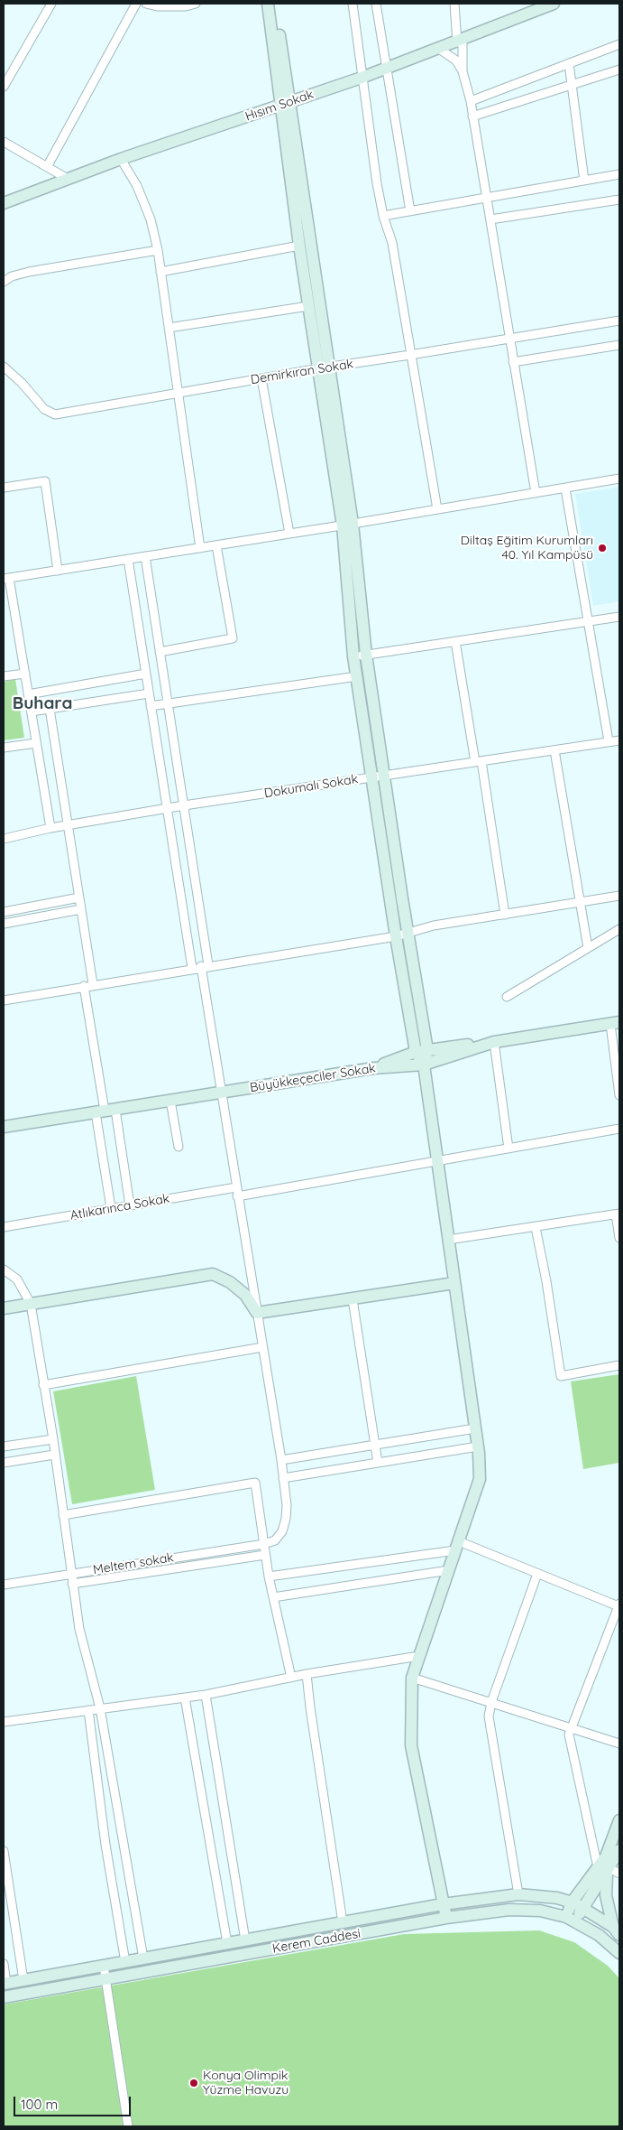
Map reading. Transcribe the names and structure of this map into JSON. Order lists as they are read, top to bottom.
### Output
{
  "streets": {
    "street": [
      "Hısım Sokak",
      "Demirkıran Sokak",
      "Dokumalı Sokak",
      "Büyükkeçeciler Sokak",
      "Atlıkarınca Sokak",
      "Meltem sokak",
      "Kerem Caddesi"
    ]
  },
  "districts": ["Buhara"],
  "places": ["Diltaş Eğitim Kurumları 40. Yıl Kampüsü", "Konya Olimpik Yüzme Havuzu"],
  "scale_bar": "100 m"
}
